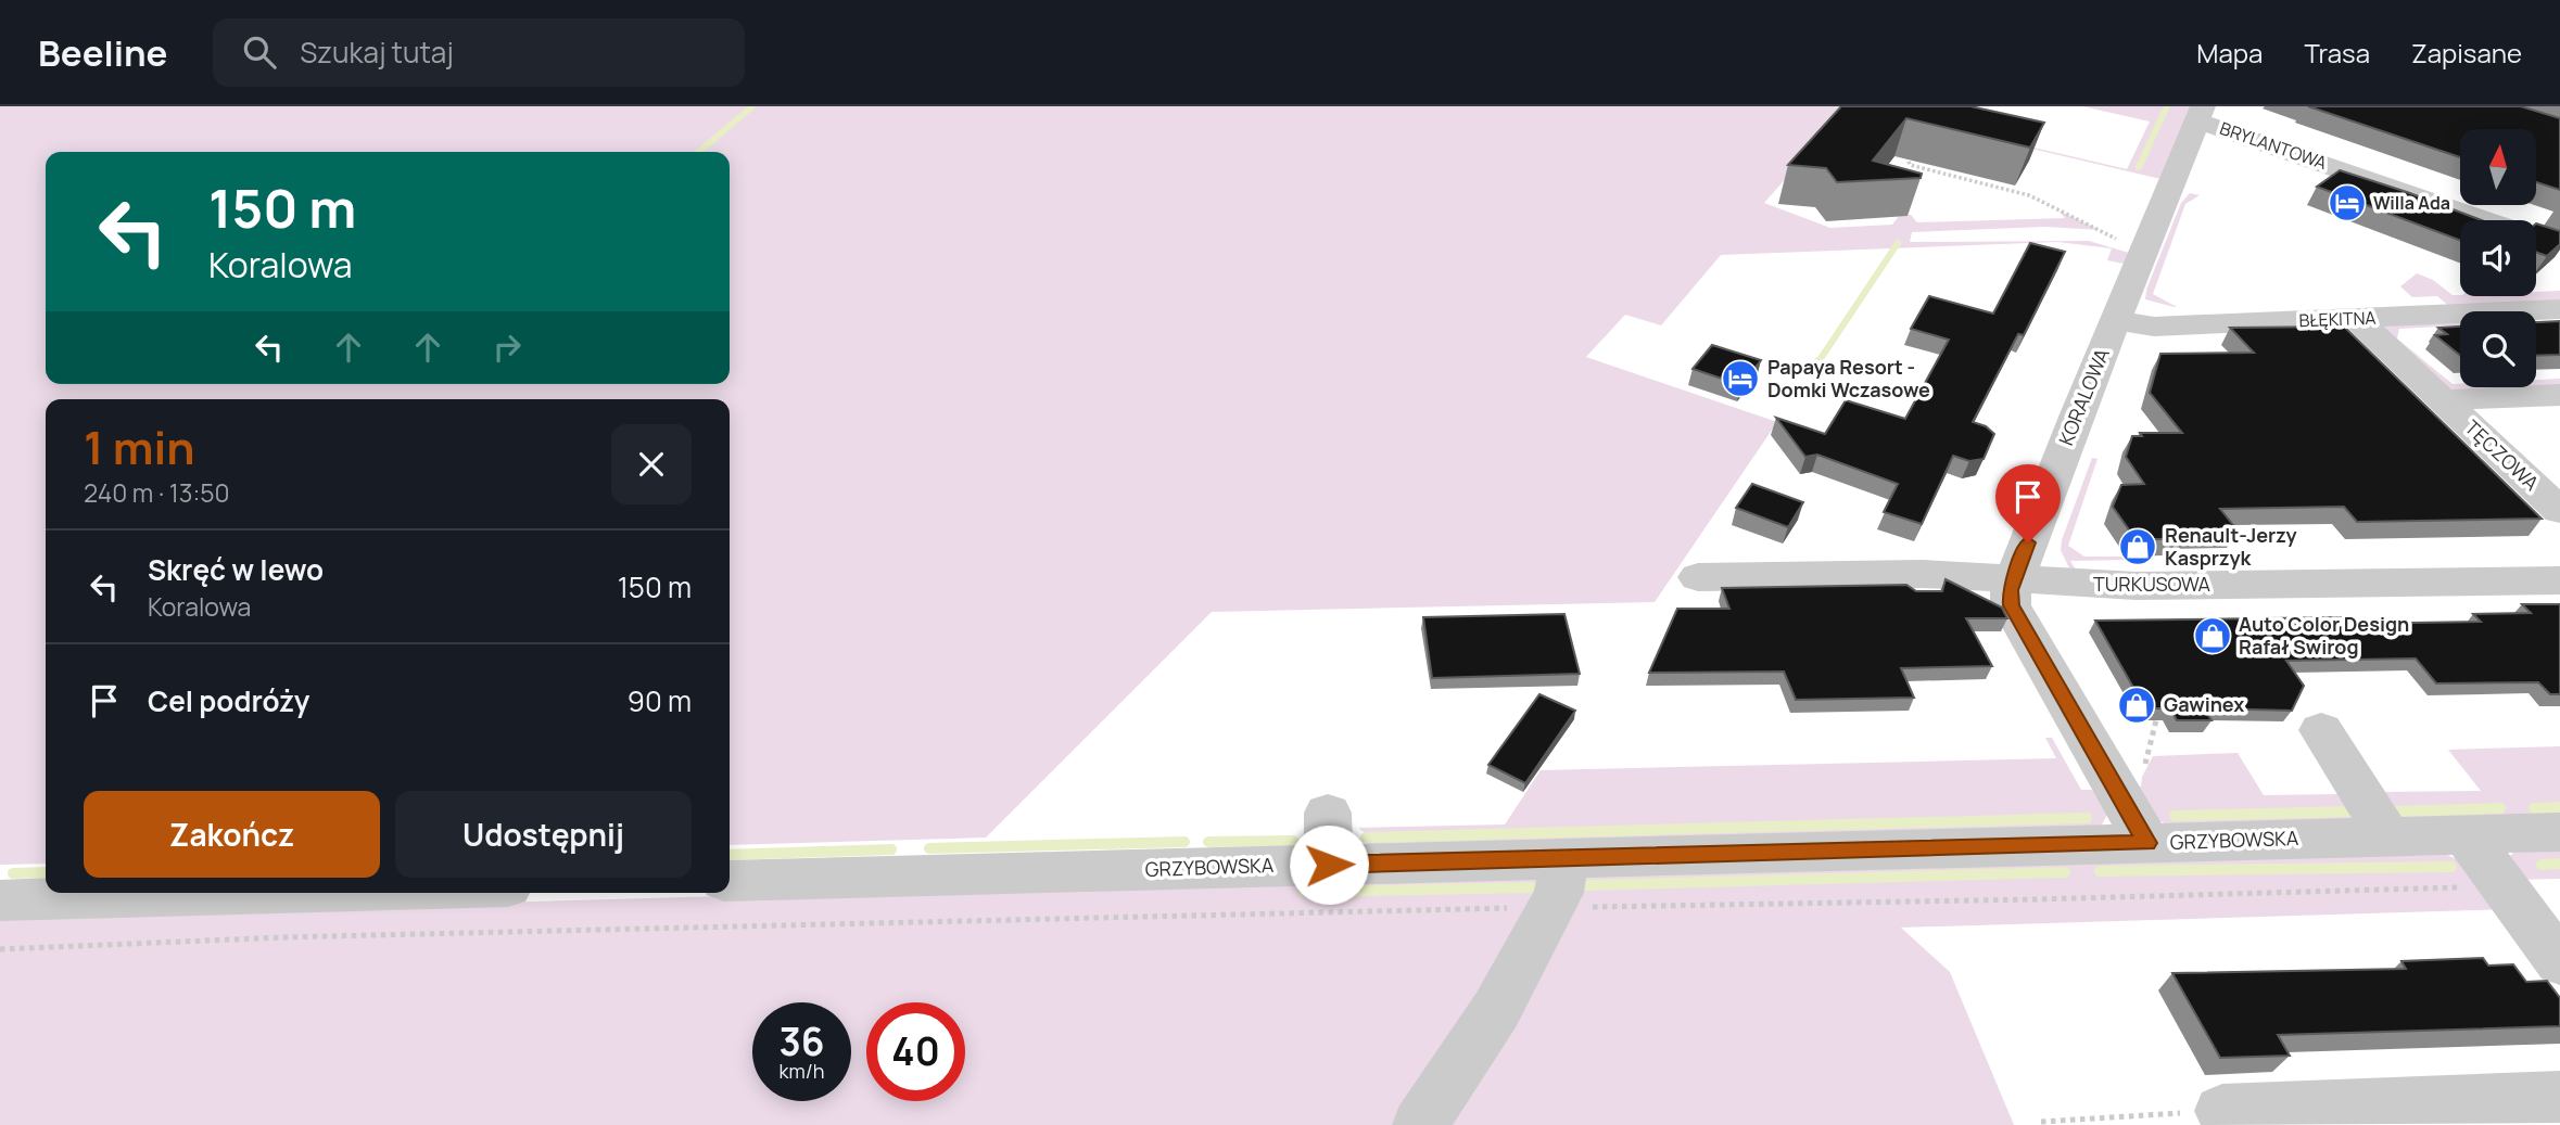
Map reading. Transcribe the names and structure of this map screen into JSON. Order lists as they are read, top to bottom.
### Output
{
  "streets": {
    "street": [
      "BRYLANTOWA",
      "BŁĘKITNA",
      "KORALOWA",
      "TĘCZOWA",
      "TURKUSOWA",
      "GRZYBOWSKA"
    ]
  },
  "crossings": [
    ["BRYLANTOWA", "KORALOWA"],
    ["BŁĘKITNA", "KORALOWA"],
    ["BŁĘKITNA", "TĘCZOWA"],
    ["KORALOWA", "TURKUSOWA"],
    ["KORALOWA", "GRZYBOWSKA"]
  ],
  "places": {
    "hotel": ["Willa Ada", "Papaya Resort - Domki Wczasowe"],
    "shop": ["Renault-Jerzy Kasprzyk", "Auto Color Design Rafał Swirog", "Gawinex"]
  },
  "north": "top",
  "page": {
    "header": "Beeline",
    "search": "Szukaj tutaj",
    "nav": ["Mapa", "Trasa", "Zapisane"],
    "turn": ["150 m", "Koralowa"],
    "heading": ["1 min", "240 m · 13:50"],
    "list": [
      {
        "name": "Skręć w lewo",
        "note": "Koralowa",
        "value": "150 m"
      },
      {
        "name": "Cel podróży",
        "value": "90 m"
      }
    ],
    "buttons": ["Zakończ", "Udostępnij"],
    "speed": "36 km/h",
    "limit": "40"
  }
}
